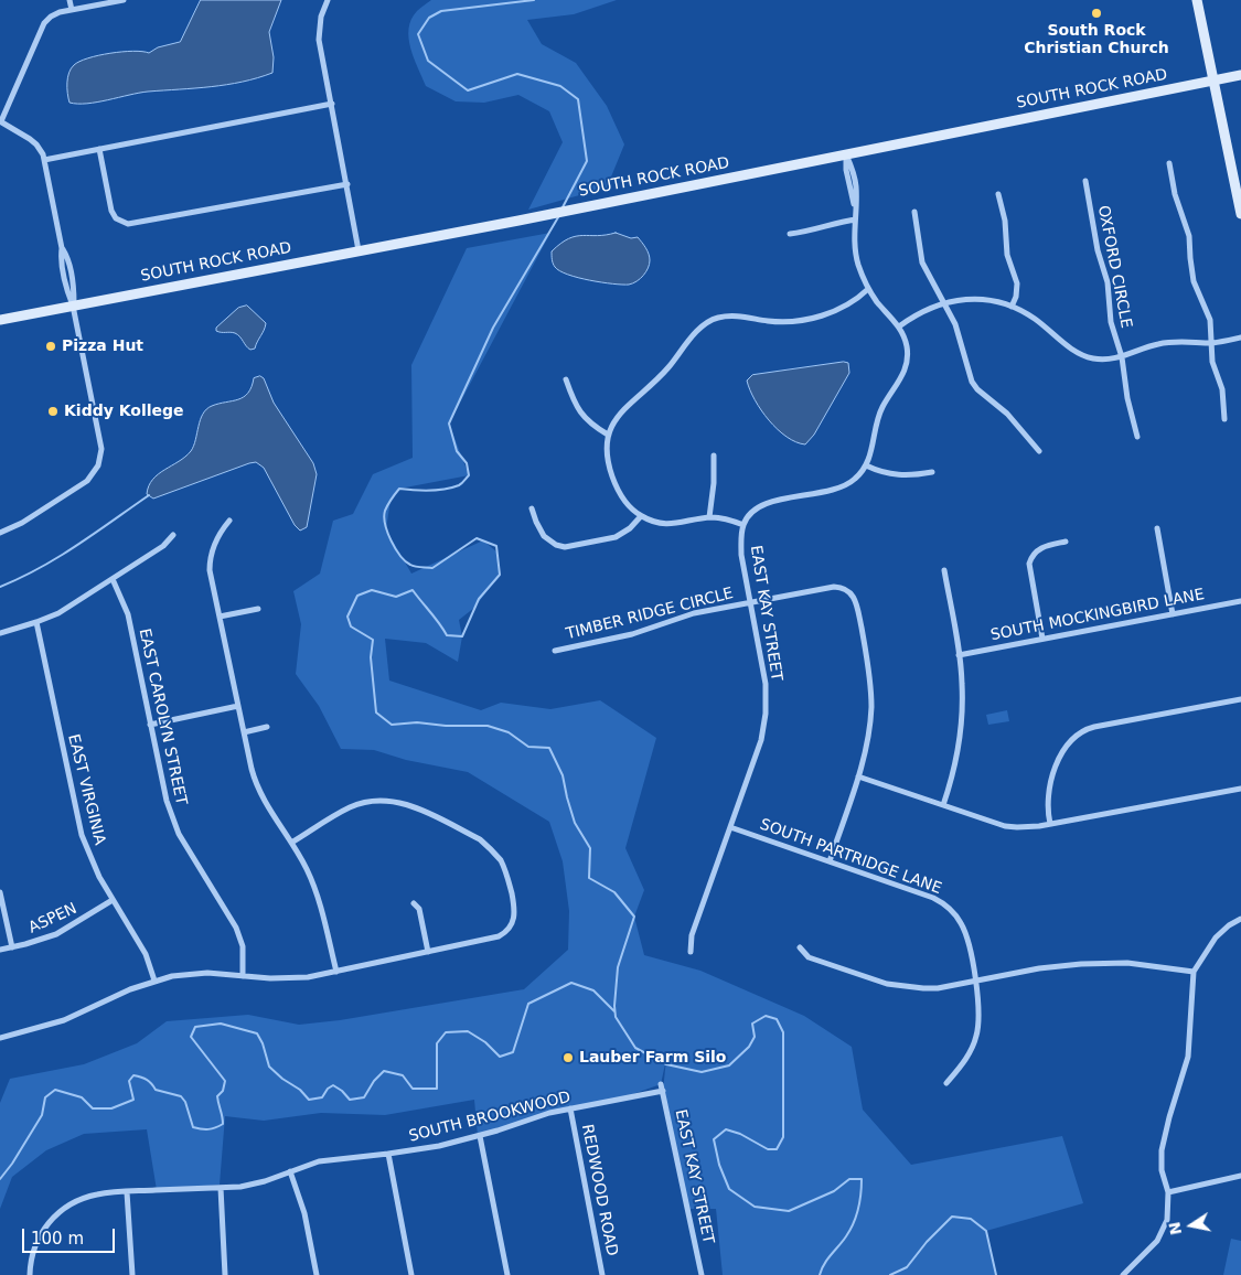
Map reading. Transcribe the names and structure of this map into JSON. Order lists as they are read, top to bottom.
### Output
{
  "streets": {
    "main road": ["SOUTH ROCK ROAD"],
    "street": [
      "OXFORD CIRCLE",
      "EAST KAY STREET",
      "TIMBER RIDGE CIRCLE",
      "SOUTH MOCKINGBIRD LANE",
      "EAST CAROLYN STREET",
      "EAST VIRGINIA",
      "SOUTH PARTRIDGE LANE",
      "ASPEN",
      "SOUTH BROOKWOOD",
      "REDWOOD ROAD"
    ]
  },
  "crossings": [
    ["EAST KAY STREET", "TIMBER RIDGE CIRCLE"],
    ["EAST KAY STREET", "SOUTH PARTRIDGE LANE"],
    ["EAST KAY STREET", "SOUTH BROOKWOOD"],
    ["EAST VIRGINIA", "ASPEN"],
    ["SOUTH BROOKWOOD", "REDWOOD ROAD"]
  ],
  "places": [
    "South Rock Christian Church",
    "Pizza Hut",
    "Kiddy Kollege",
    "Lauber Farm Silo"
  ],
  "scale_bar": "100 m",
  "north": "left"
}
